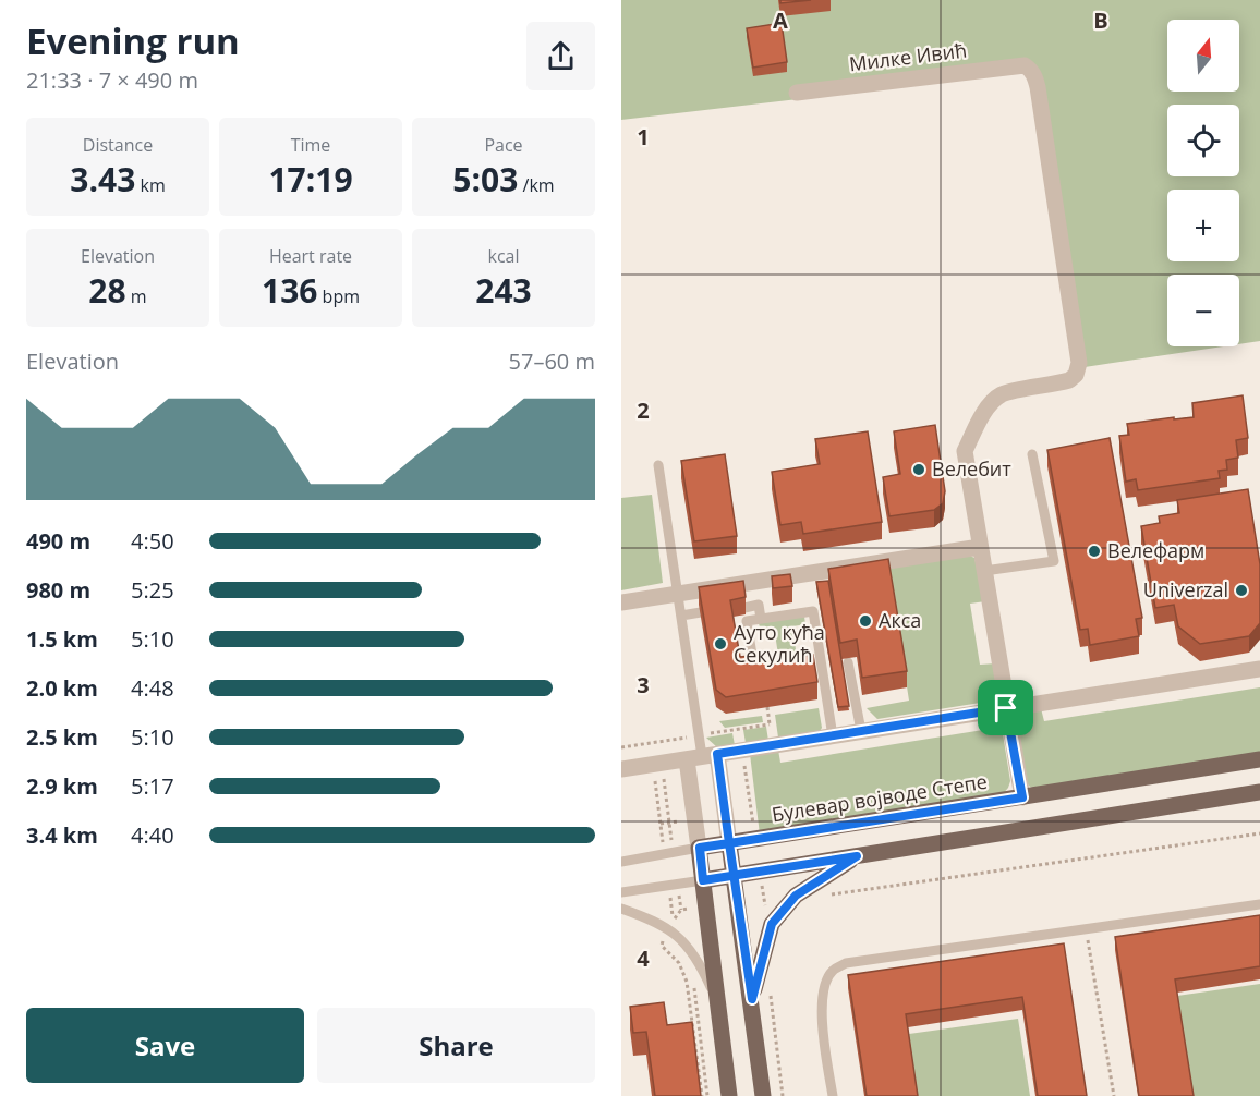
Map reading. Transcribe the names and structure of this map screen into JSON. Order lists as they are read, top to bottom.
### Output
{
  "streets": {
    "main road": ["Булевар војводе Степе"],
    "street": ["Милке Ивић"]
  },
  "places": [
    "Велебит",
    "Велефарм",
    "Univerzal",
    "Акса",
    "Ауто кућа Секулић"
  ],
  "north": "top",
  "page": {
    "heading": ["Evening run", "21:33 · 7 × 490 m"],
    "map_buttons": ["+", "−"],
    "stats": [
      ["Distance", "3.43 km"],
      ["Time", "17:19"],
      ["Pace", "5:03 /km"],
      ["Elevation", "28 m"],
      ["Heart rate", "136 bpm"],
      ["kcal", "243"]
    ],
    "chart": ["Elevation", "57–60 m"],
    "list": [
      {
        "name": "490 m",
        "note": "4:50"
      },
      {
        "name": "980 m",
        "note": "5:25"
      },
      {
        "name": "1.5 km",
        "note": "5:10"
      },
      {
        "name": "2.0 km",
        "note": "4:48"
      },
      {
        "name": "2.5 km",
        "note": "5:10"
      },
      {
        "name": "2.9 km",
        "note": "5:17"
      },
      {
        "name": "3.4 km",
        "note": "4:40"
      }
    ],
    "buttons": ["Save", "Share"]
  },
  "grid": {
    "columns": ["A", "B"],
    "rows": [
      "1",
      "2",
      "3",
      "4"
    ]
  }
}
